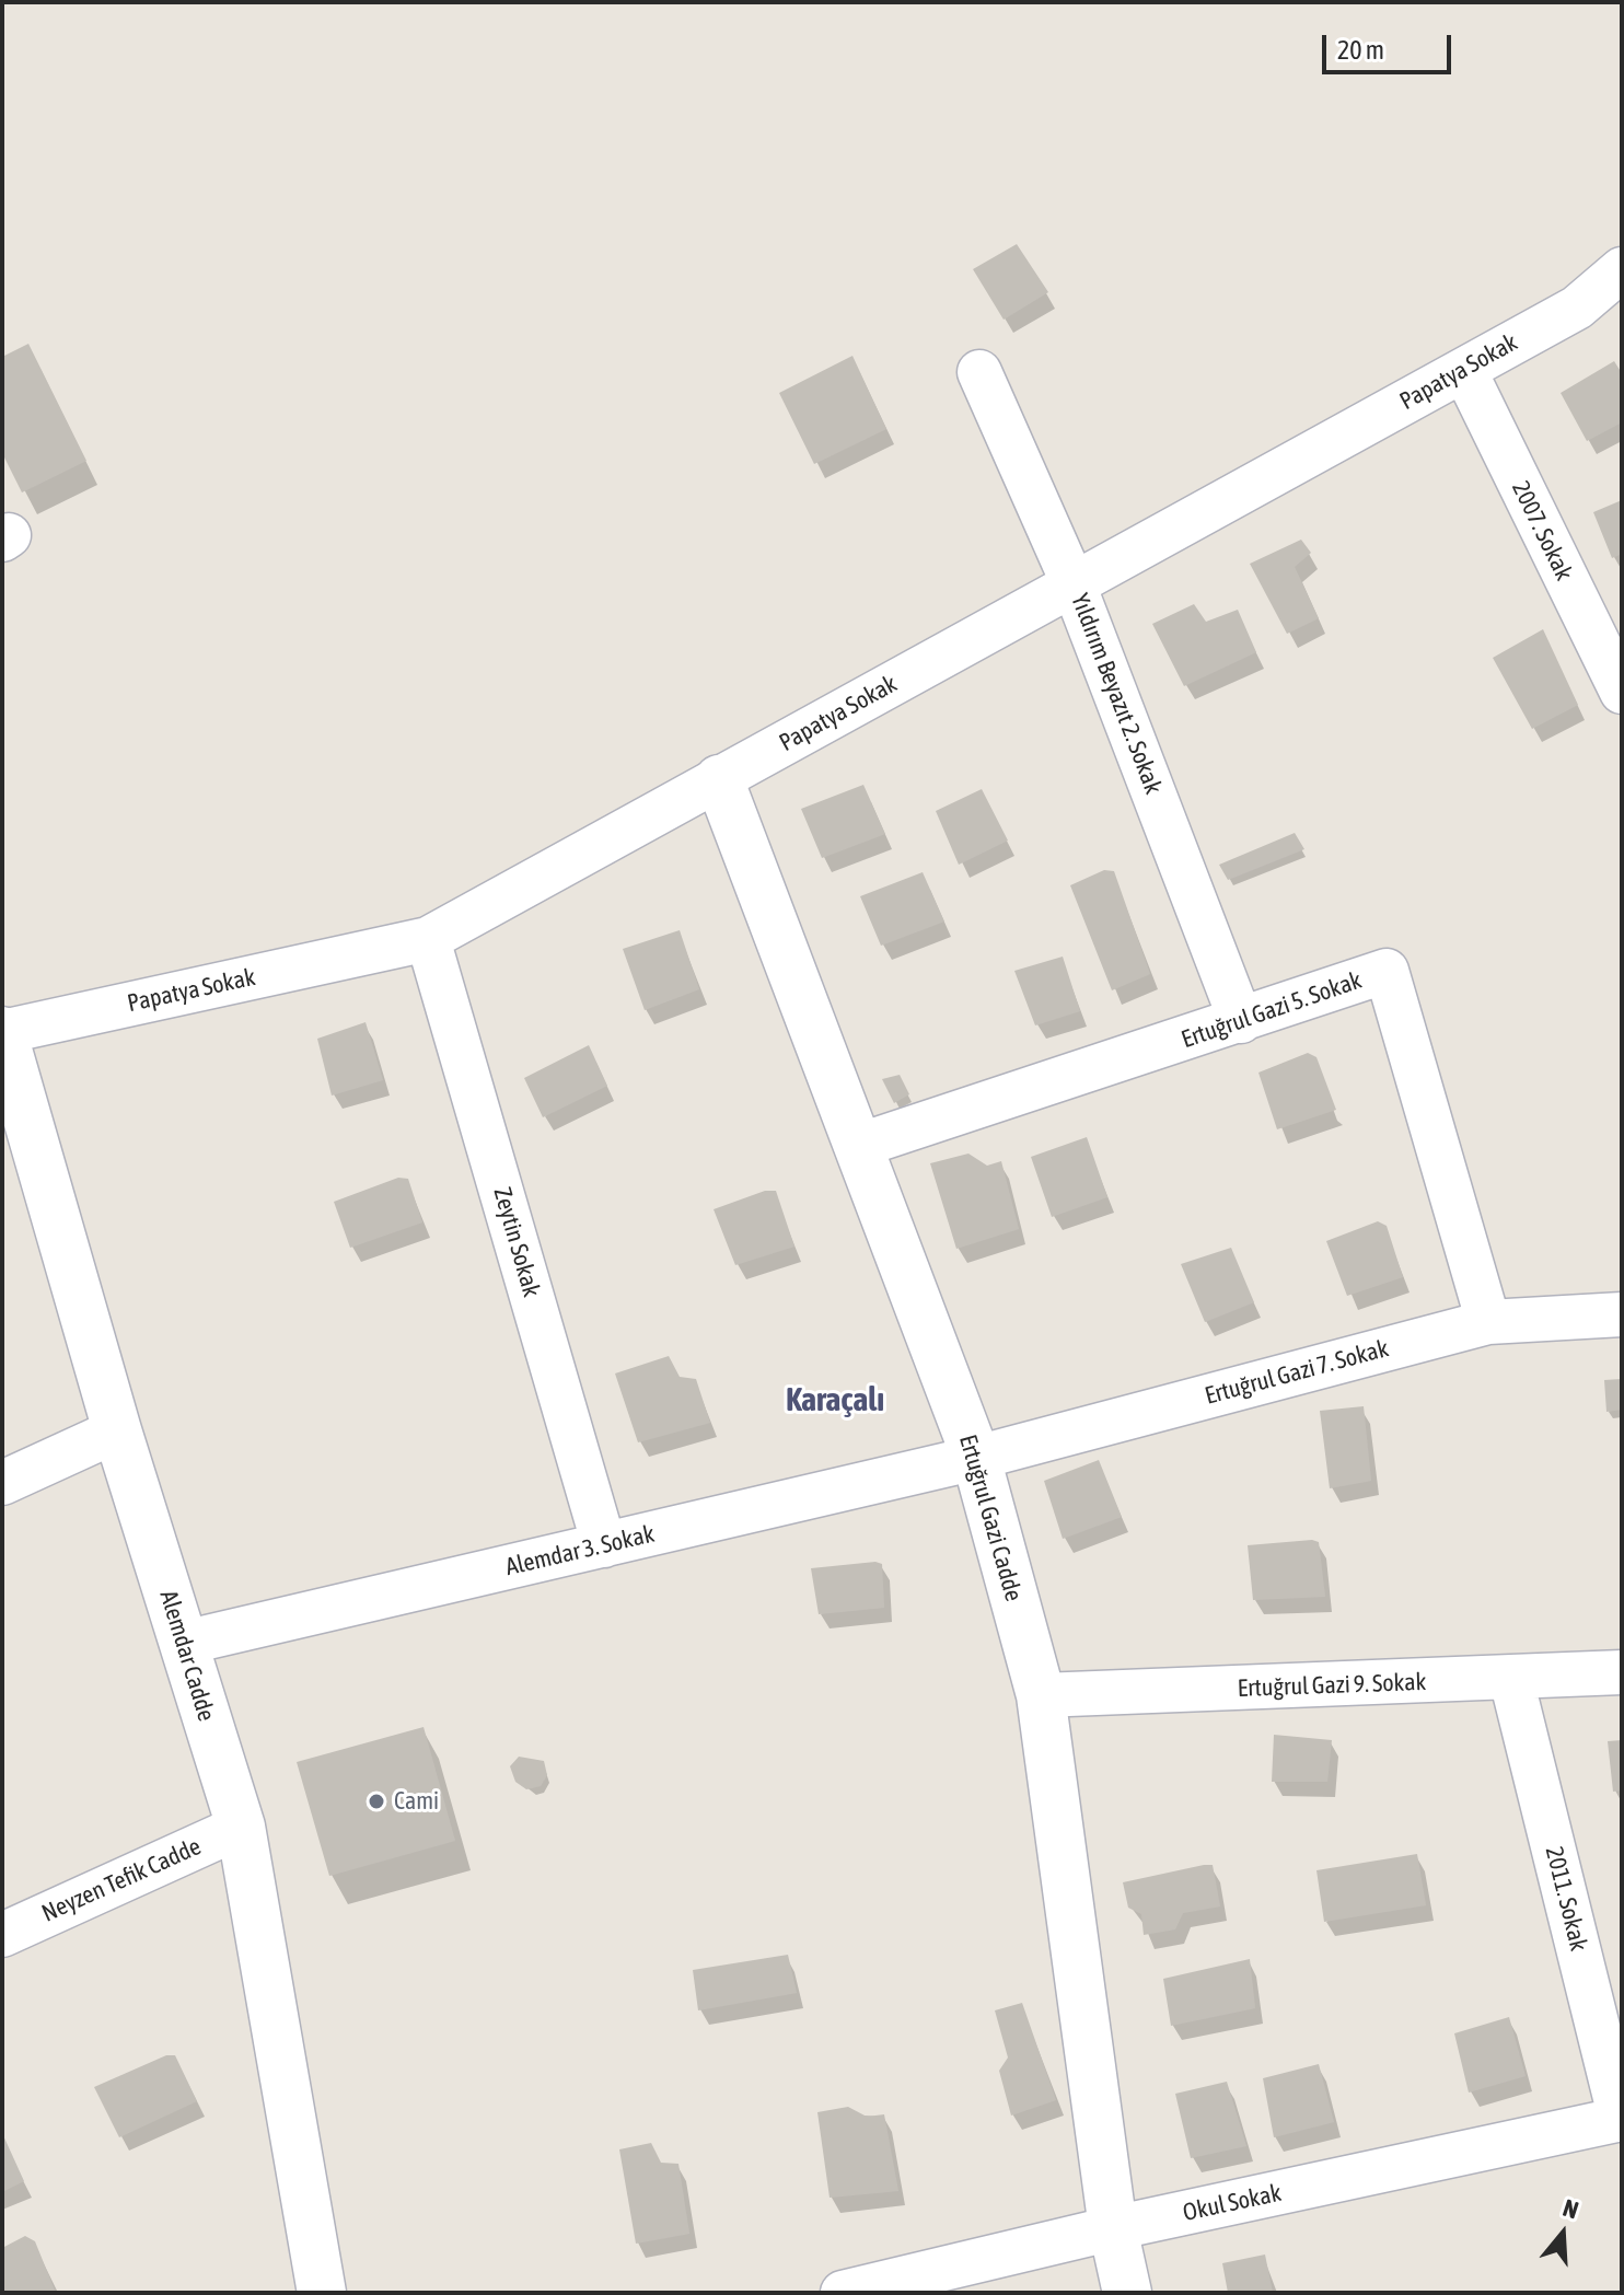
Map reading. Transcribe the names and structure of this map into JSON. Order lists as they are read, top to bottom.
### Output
{
  "streets": {
    "street": [
      "Papatya Sokak",
      "2007. Sokak",
      "Yıldırım Beyazıt 2. Sokak",
      "Ertuğrul Gazi 5. Sokak",
      "Zeytin Sokak",
      "Ertuğrul Gazi 7. Sokak",
      "Ertuğrul Gazi Cadde",
      "Alemdar 3. Sokak",
      "Alemdar Cadde",
      "Ertuğrul Gazi 9. Sokak",
      "Neyzen Tefik Cadde",
      "2011. Sokak",
      "Okul Sokak"
    ]
  },
  "crossings": [
    ["Papatya Sokak", "2007. Sokak"],
    ["Papatya Sokak", "Yıldırım Beyazıt 2. Sokak"],
    ["Papatya Sokak", "Zeytin Sokak"],
    ["Papatya Sokak", "Ertuğrul Gazi Cadde"],
    ["Papatya Sokak", "Alemdar Cadde"],
    ["Yıldırım Beyazıt 2. Sokak", "Ertuğrul Gazi 5. Sokak"],
    ["Ertuğrul Gazi 5. Sokak", "Ertuğrul Gazi 7. Sokak"],
    ["Ertuğrul Gazi 5. Sokak", "Ertuğrul Gazi Cadde"],
    ["Zeytin Sokak", "Alemdar 3. Sokak"],
    ["Ertuğrul Gazi 7. Sokak", "Ertuğrul Gazi Cadde"],
    ["Ertuğrul Gazi 7. Sokak", "Alemdar 3. Sokak"],
    ["Ertuğrul Gazi Cadde", "Alemdar 3. Sokak"],
    ["Ertuğrul Gazi Cadde", "Ertuğrul Gazi 9. Sokak"],
    ["Ertuğrul Gazi Cadde", "Okul Sokak"],
    ["Alemdar 3. Sokak", "Alemdar Cadde"],
    ["Alemdar Cadde", "Neyzen Tefik Cadde"],
    ["Ertuğrul Gazi 9. Sokak", "2011. Sokak"],
    ["2011. Sokak", "Okul Sokak"]
  ],
  "districts": ["Karaçalı"],
  "places": ["Cami"],
  "scale_bar": "20 m",
  "north": "top"
}
